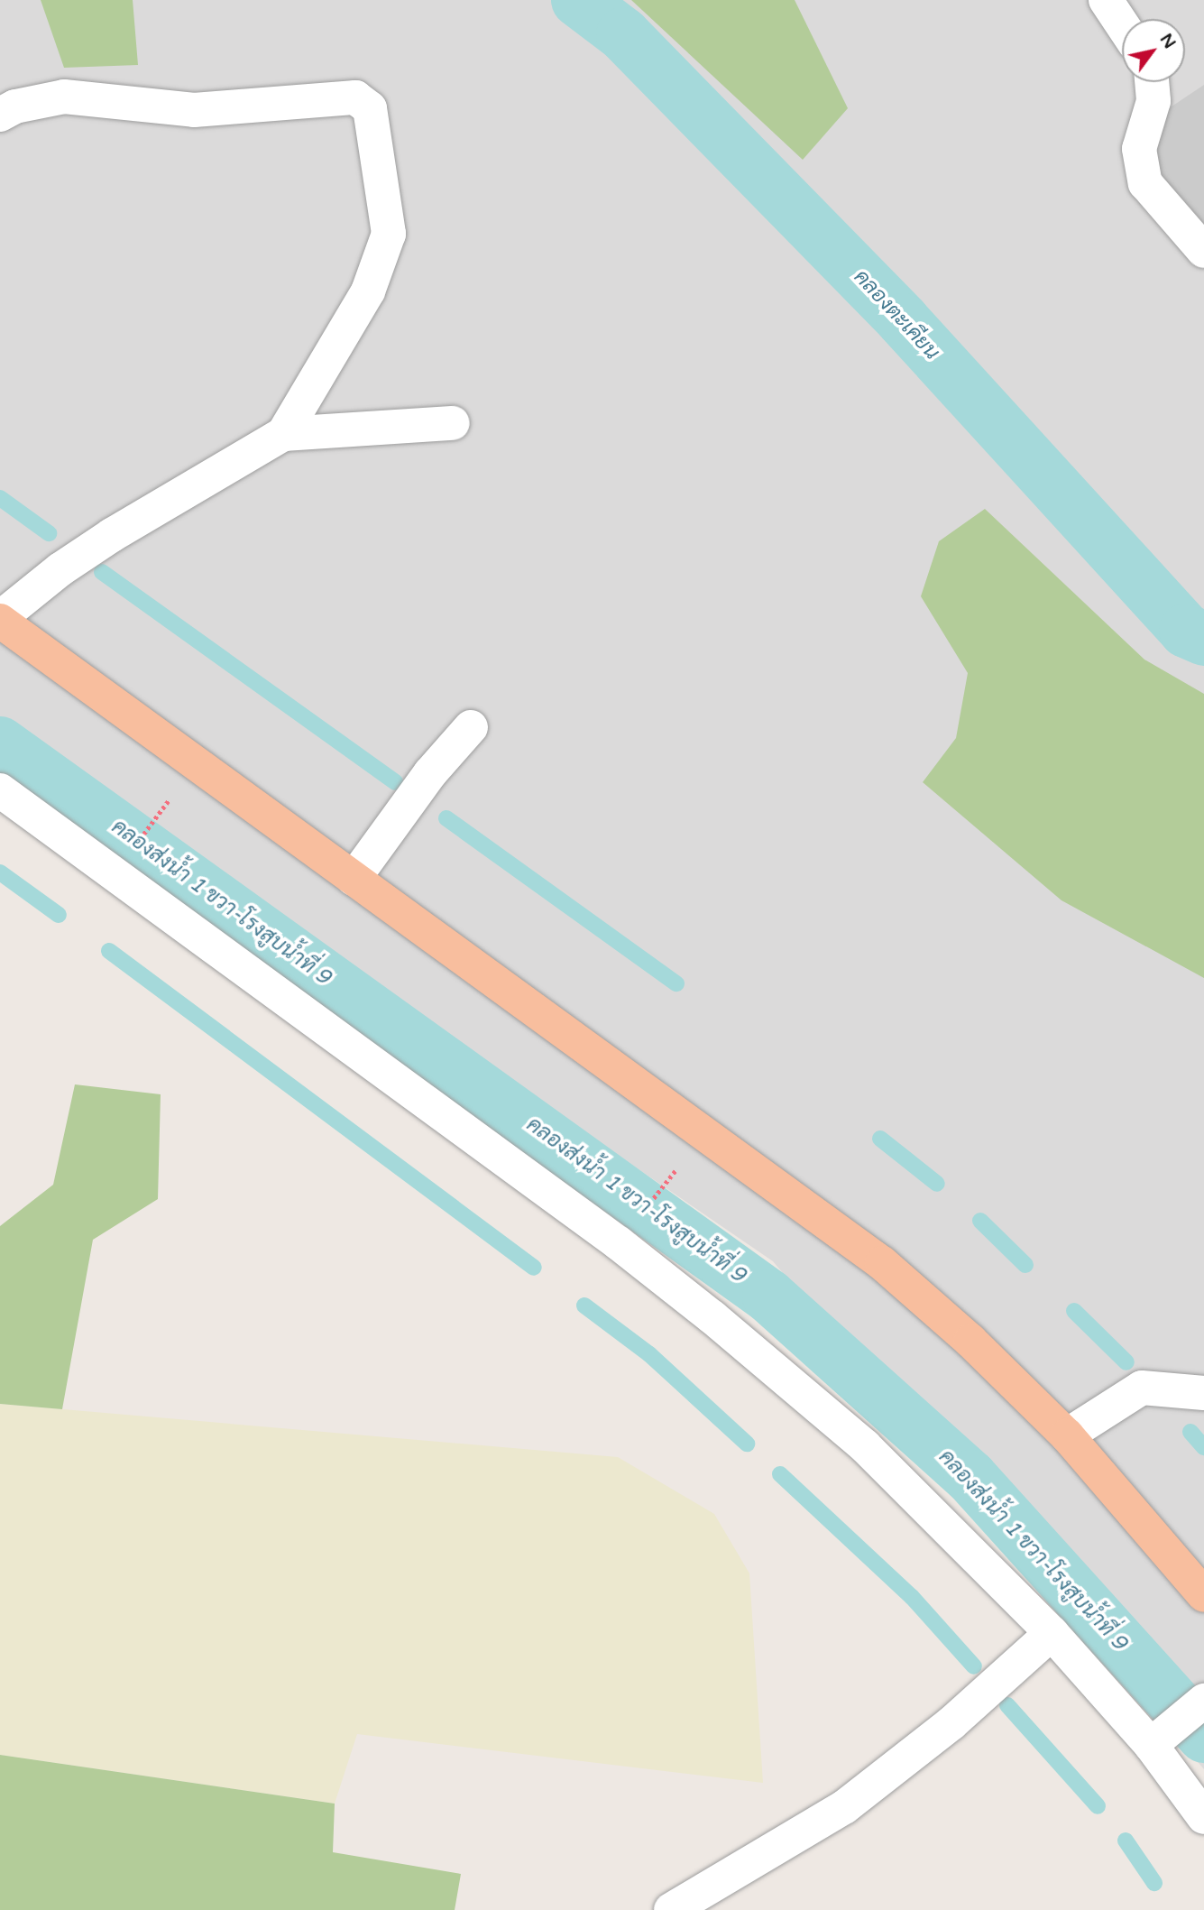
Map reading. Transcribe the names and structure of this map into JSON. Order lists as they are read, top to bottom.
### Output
{
  "water": ["คลองตะเคียน", "คลองส่งน้ำ 1 ขวา-โรงสูบน้ำที่ 9"],
  "north": "top right"
}
